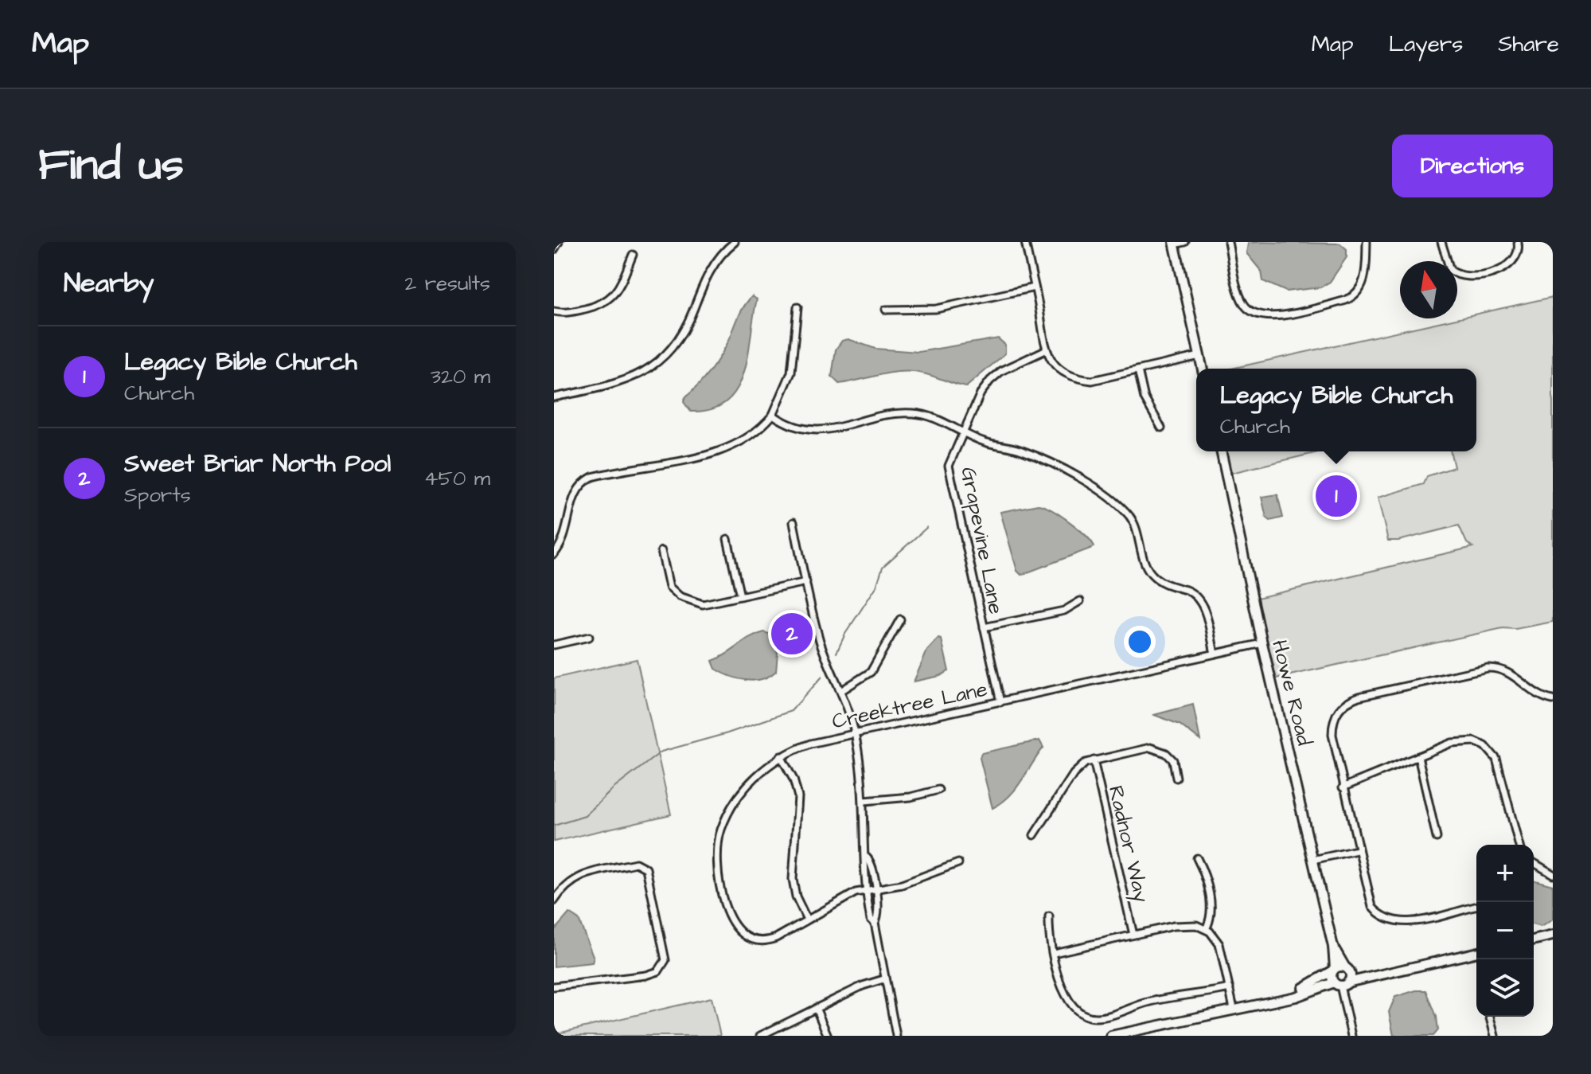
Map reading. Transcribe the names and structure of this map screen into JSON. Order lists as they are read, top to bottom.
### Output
{
  "streets": {
    "street": [
      "Grapevine Lane",
      "Howe Road",
      "Creektree Lane",
      "Radnor Way"
    ]
  },
  "crossings": [
    ["Grapevine Lane", "Creektree Lane"],
    ["Howe Road", "Creektree Lane"]
  ],
  "north": "top",
  "page": {
    "header": "Map",
    "nav": ["Map", "Layers", "Share"],
    "title": "Find us",
    "buttons": "Directions",
    "heading": ["Nearby", "2 results"],
    "list": [
      {
        "mark": "1",
        "name": "Legacy Bible Church",
        "note": "Church",
        "value": "320 m"
      },
      {
        "mark": "2",
        "name": "Sweet Briar North Pool",
        "note": "Sports",
        "value": "450 m"
      }
    ],
    "popup": ["Legacy Bible Church", "Church"],
    "pins": ["1", "2"],
    "map_buttons": ["+", "−"]
  }
}
